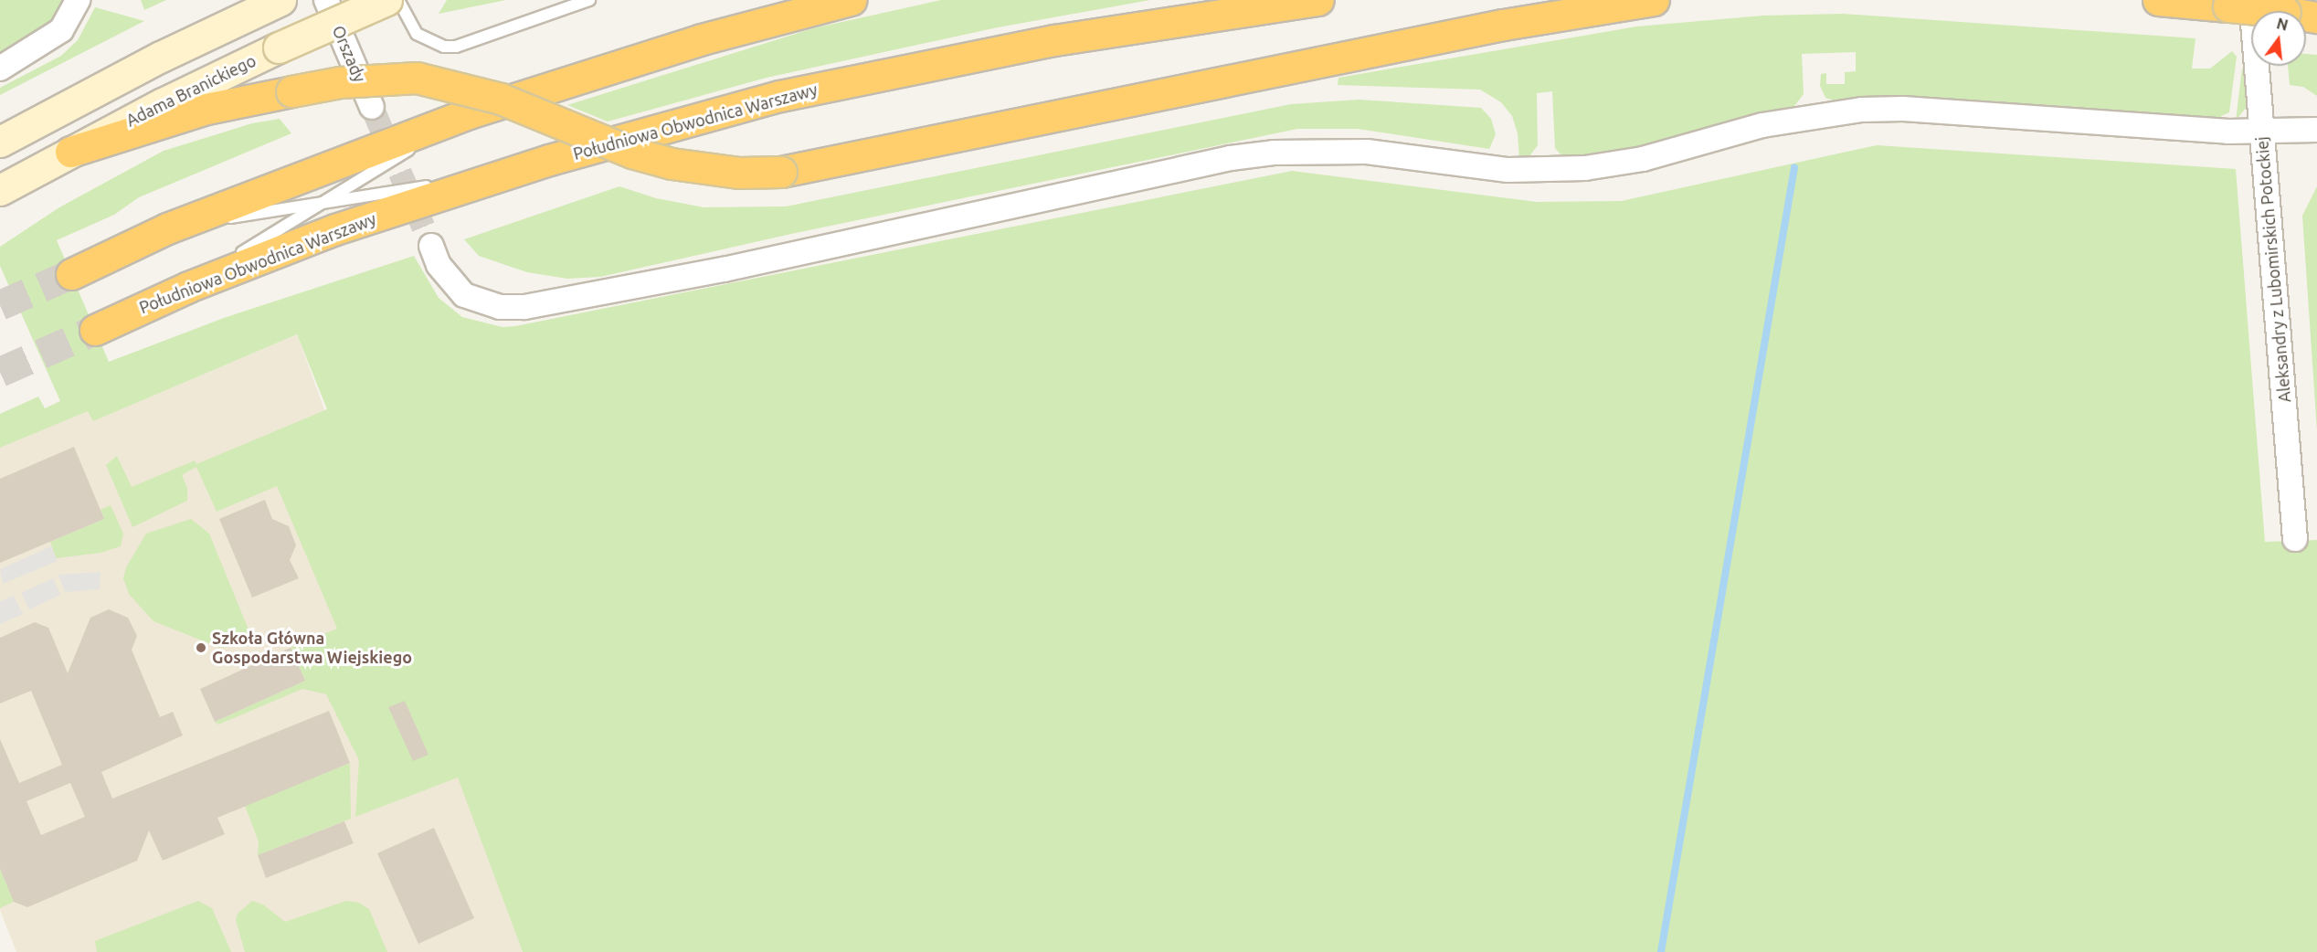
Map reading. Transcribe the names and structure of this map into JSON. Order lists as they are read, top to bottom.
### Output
{
  "streets": {
    "highway": ["Południowa Obwodnica Warszawy"],
    "main road": ["Adama Branickiego"],
    "street": ["Orszady", "Aleksandry z Lubomirskich Potockiej"]
  },
  "places": ["Szkoła Główna Gospodarstwa Wiejskiego"],
  "north": "top"
}
